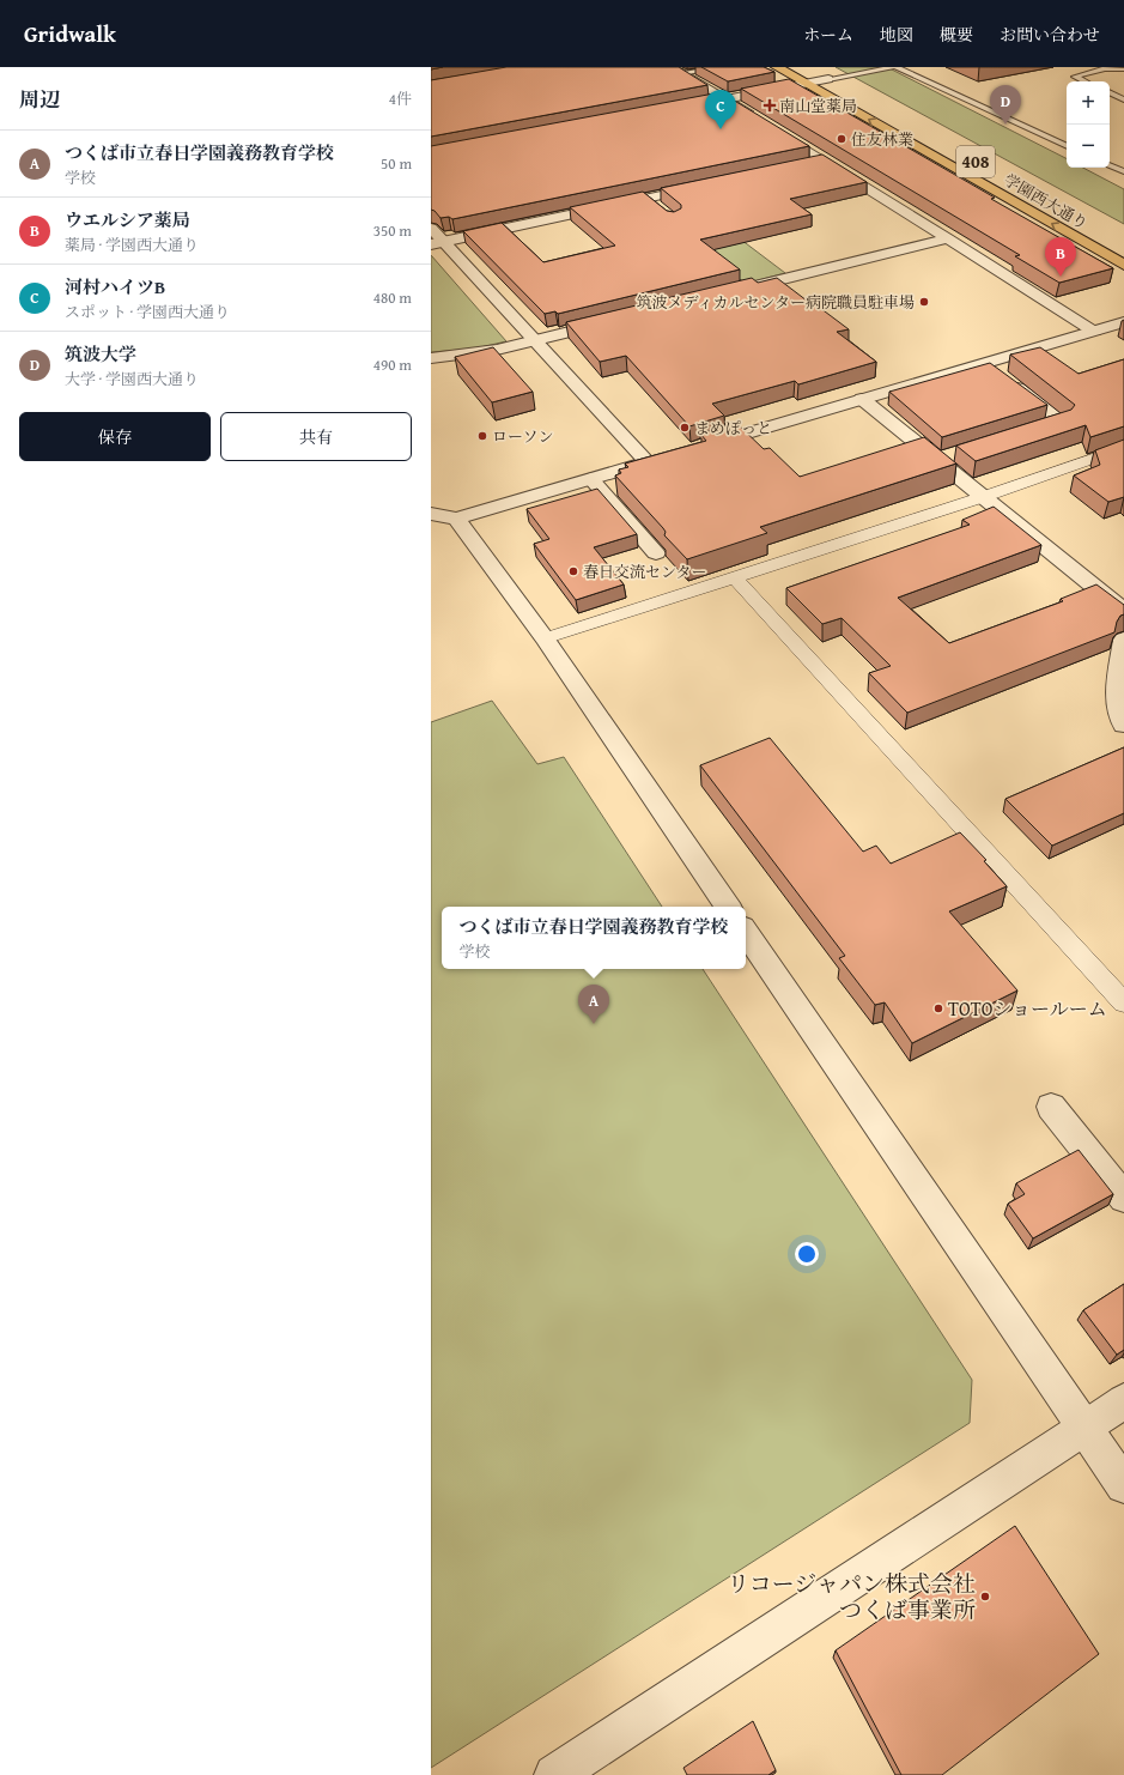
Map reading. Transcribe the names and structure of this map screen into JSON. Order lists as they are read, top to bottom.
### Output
{
  "streets": {
    "highway": ["408", "学園西大通り"]
  },
  "one_way": ["学園西大通り"],
  "places": {
    "health": ["南山堂薬局"],
    "other": [
      "住友林業",
      "筑波メディカルセンター病院職員駐車場",
      "まめぽっと",
      "ローソン",
      "春日交流センター",
      "TOTOショールーム",
      "リコージャパン株式会社 つくば事業所"
    ]
  },
  "page": {
    "header": "Gridwalk",
    "nav": [
      "ホーム",
      "地図",
      "概要",
      "お問い合わせ"
    ],
    "heading": ["周辺", "4件"],
    "map_buttons": ["+", "−"],
    "pins": [
      "D",
      "C",
      "B",
      "A"
    ],
    "list": [
      {
        "mark": "A",
        "name": "つくば市立春日学園義務教育学校",
        "note": "学校",
        "value": "50 m"
      },
      {
        "mark": "B",
        "name": "ウエルシア薬局",
        "note": "薬局 · 学園西大通り",
        "value": "350 m"
      },
      {
        "mark": "C",
        "name": "河村ハイツB",
        "note": "スポット · 学園西大通り",
        "value": "480 m"
      },
      {
        "mark": "D",
        "name": "筑波大学",
        "note": "大学 · 学園西大通り",
        "value": "490 m"
      }
    ],
    "buttons": ["保存", "共有"],
    "popup": ["つくば市立春日学園義務教育学校", "学校"]
  }
}
